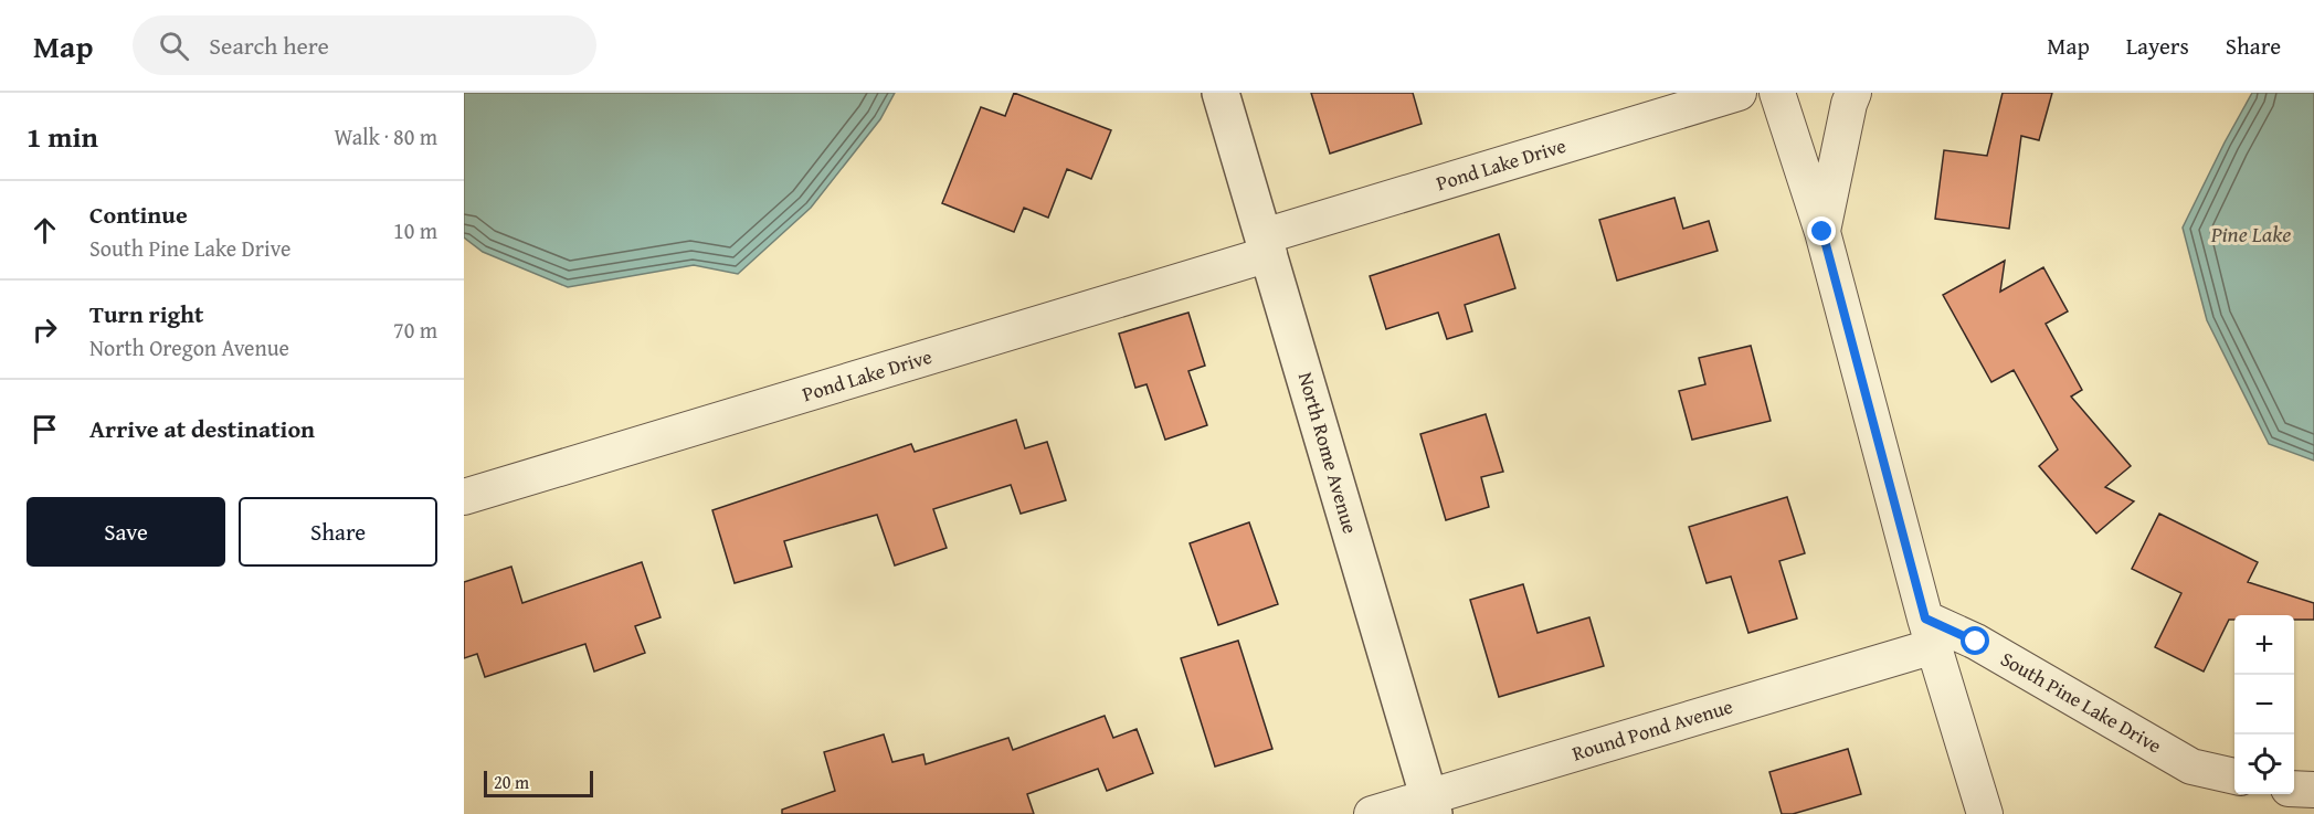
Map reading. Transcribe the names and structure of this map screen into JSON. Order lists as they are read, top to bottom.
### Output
{
  "streets": {
    "street": [
      "Pond Lake Drive",
      "North Rome Avenue",
      "South Pine Lake Drive",
      "Round Pond Avenue"
    ]
  },
  "crossings": [
    ["Pond Lake Drive", "North Rome Avenue"],
    ["North Rome Avenue", "Round Pond Avenue"],
    ["South Pine Lake Drive", "Round Pond Avenue"]
  ],
  "water": ["Pine Lake"],
  "scale_bar": "20 m",
  "page": {
    "header": "Map",
    "search": "Search here",
    "nav": ["Map", "Layers", "Share"],
    "heading": ["1 min", "Walk · 80 m"],
    "list": [
      ["Continue", "South Pine Lake Drive", "10 m"],
      ["Turn right", "North Oregon Avenue", "70 m"],
      "Arrive at destination"
    ],
    "buttons": ["Save", "Share"],
    "map_buttons": ["+", "−"],
    "scale": "20 m"
  }
}
